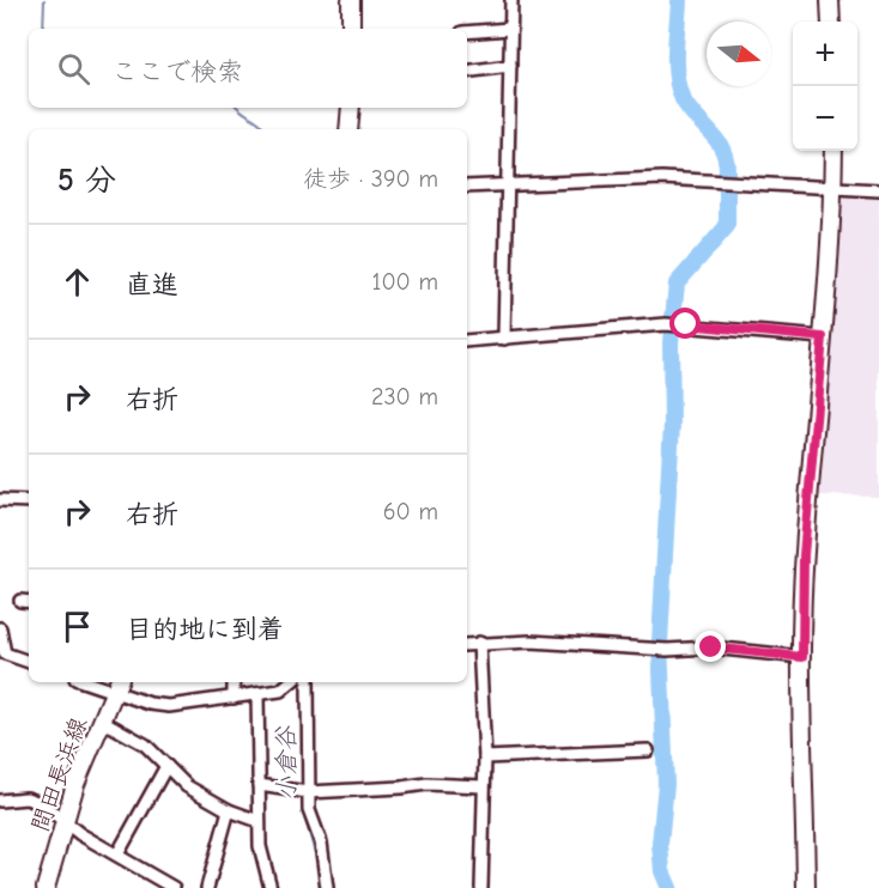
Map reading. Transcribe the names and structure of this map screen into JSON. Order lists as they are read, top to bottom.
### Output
{
  "streets": {
    "street": ["間田長浜線"]
  },
  "water": ["小倉谷"],
  "north": "right",
  "page": {
    "map_buttons": ["+", "−"],
    "search": "ここで検索",
    "heading": ["5 分", "徒歩 · 390 m"],
    "list": [
      ["直進", "100 m"],
      ["右折", "230 m"],
      ["右折", "60 m"],
      "目的地に到着"
    ]
  }
}
